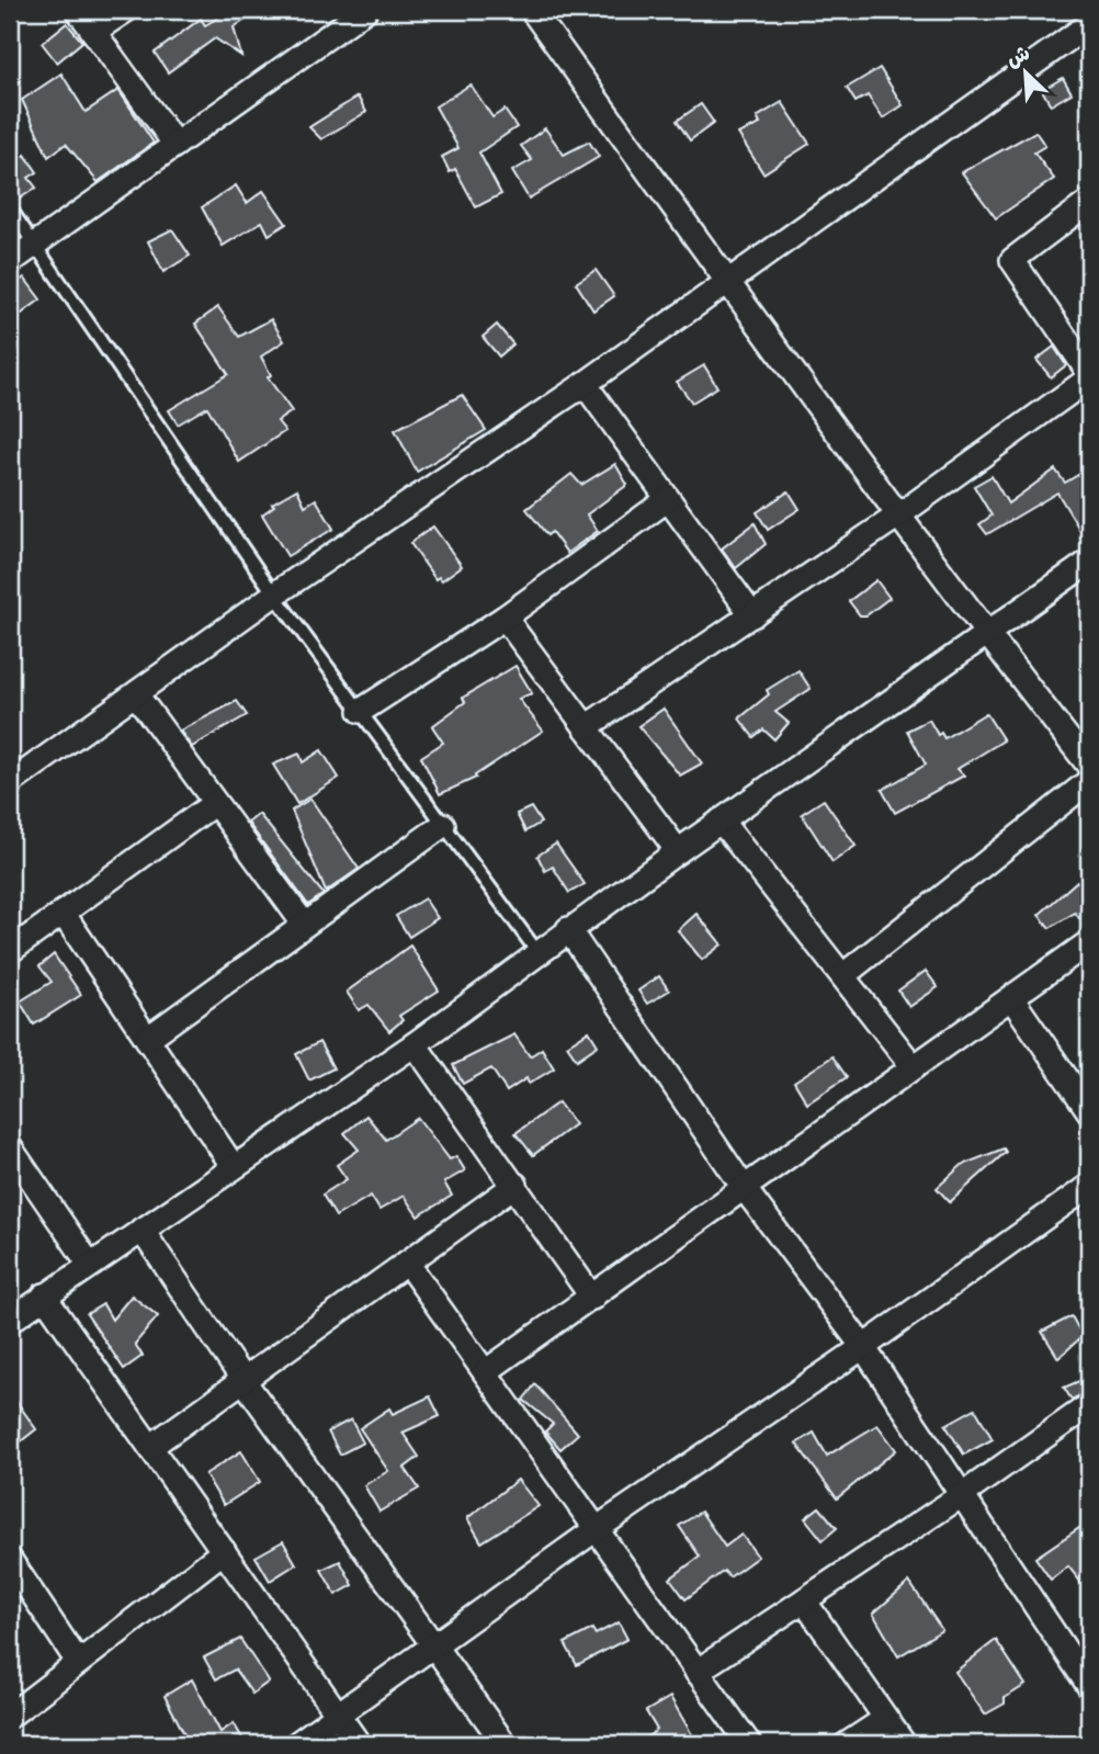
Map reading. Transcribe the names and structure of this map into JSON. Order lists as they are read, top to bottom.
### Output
{
  "north": "top left"
}
